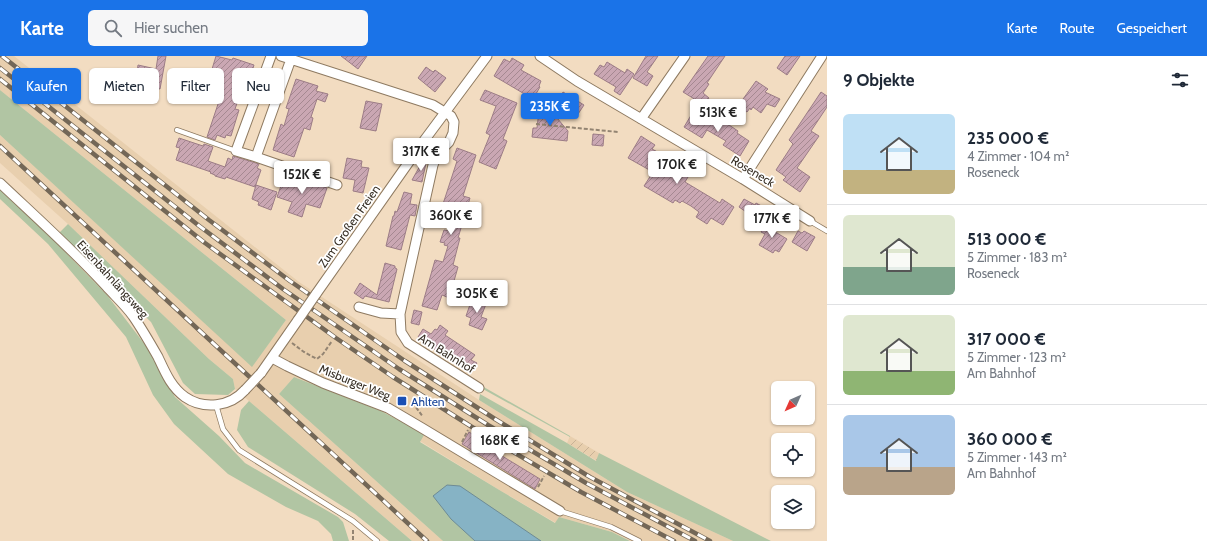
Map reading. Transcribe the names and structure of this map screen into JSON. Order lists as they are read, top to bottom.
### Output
{
  "streets": {
    "street": [
      "Roseneck",
      "Zum Großen Freien",
      "Eisenbahnlängsweg",
      "Am Bahnhof",
      "Misburger Weg"
    ]
  },
  "crossings": [
    ["Zum Großen Freien", "Eisenbahnlängsweg"],
    ["Zum Großen Freien", "Am Bahnhof"],
    ["Zum Großen Freien", "Misburger Weg"]
  ],
  "places": {
    "transit": ["Ahlten"]
  },
  "north": "bottom left",
  "page": {
    "header": "Karte",
    "search": "Hier suchen",
    "nav": ["Karte", "Route", "Gespeichert"],
    "heading": "9 Objekte",
    "chip": [
      "Kaufen",
      "Mieten",
      "Filter",
      "Neu"
    ],
    "price": [
      "235K €",
      "513K €",
      "317K €",
      "170K €",
      "152K €",
      "360K €",
      "177K €",
      "305K €",
      "168K €"
    ],
    "list": [
      {
        "name": "235 000 €",
        "note": "4 Zimmer · 104 m² · Roseneck"
      },
      {
        "name": "513 000 €",
        "note": "5 Zimmer · 183 m² · Roseneck"
      },
      {
        "name": "317 000 €",
        "note": "5 Zimmer · 123 m² · Am Bahnhof"
      },
      {
        "name": "360 000 €",
        "note": "5 Zimmer · 143 m² · Am Bahnhof"
      }
    ]
  }
}
